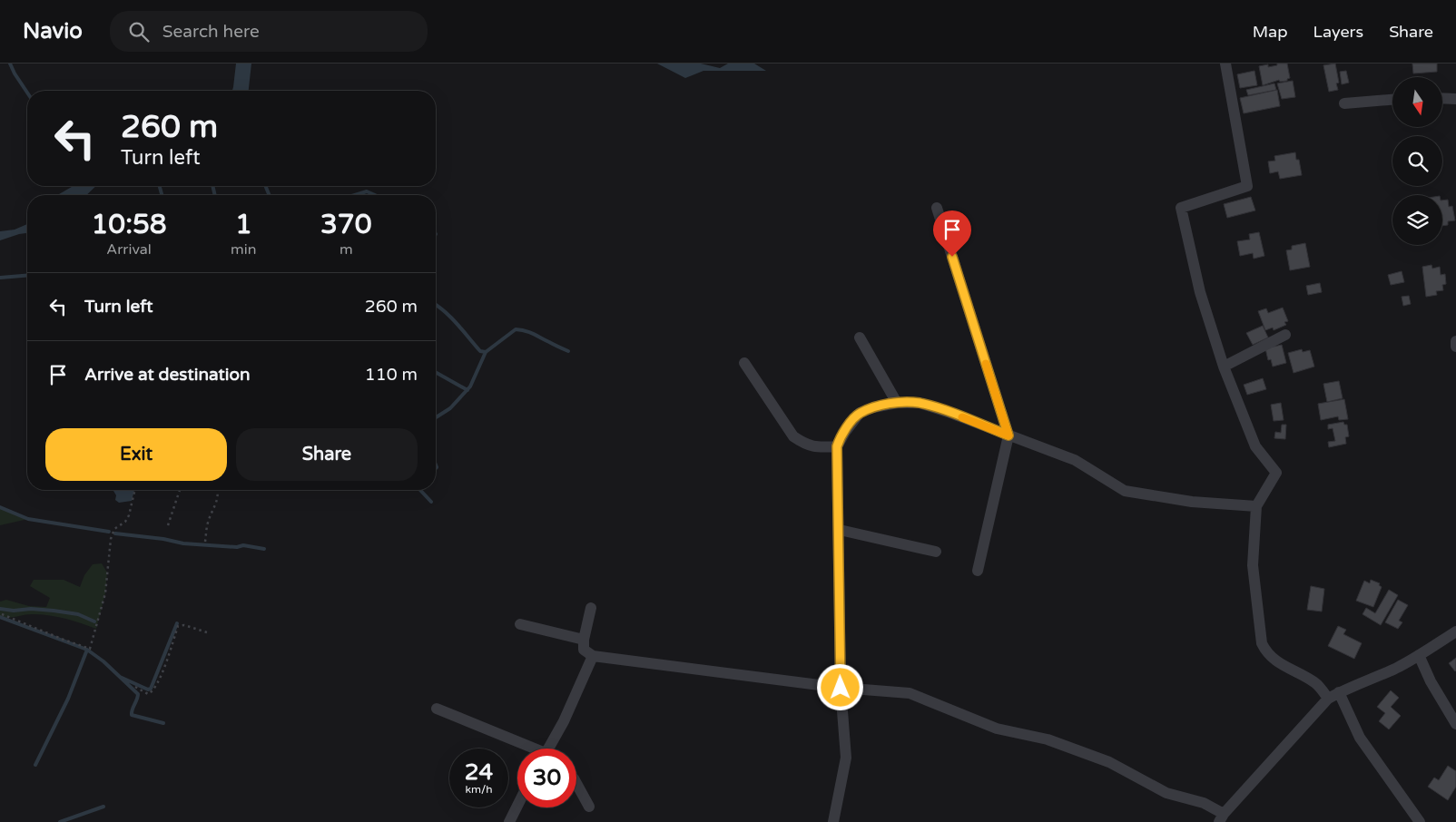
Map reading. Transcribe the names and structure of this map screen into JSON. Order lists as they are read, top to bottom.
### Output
{
  "north": "bottom",
  "page": {
    "header": "Navio",
    "search": "Search here",
    "nav": ["Map", "Layers", "Share"],
    "turn": ["260 m", "Turn left"],
    "eta": [
      "10:58",
      "Arrival",
      "1",
      "min",
      "370",
      "m"
    ],
    "list": [
      {
        "name": "Turn left",
        "value": "260 m"
      },
      {
        "name": "Arrive at destination",
        "value": "110 m"
      }
    ],
    "buttons": ["Exit", "Share"],
    "speed": "24 km/h",
    "limit": "30"
  }
}
